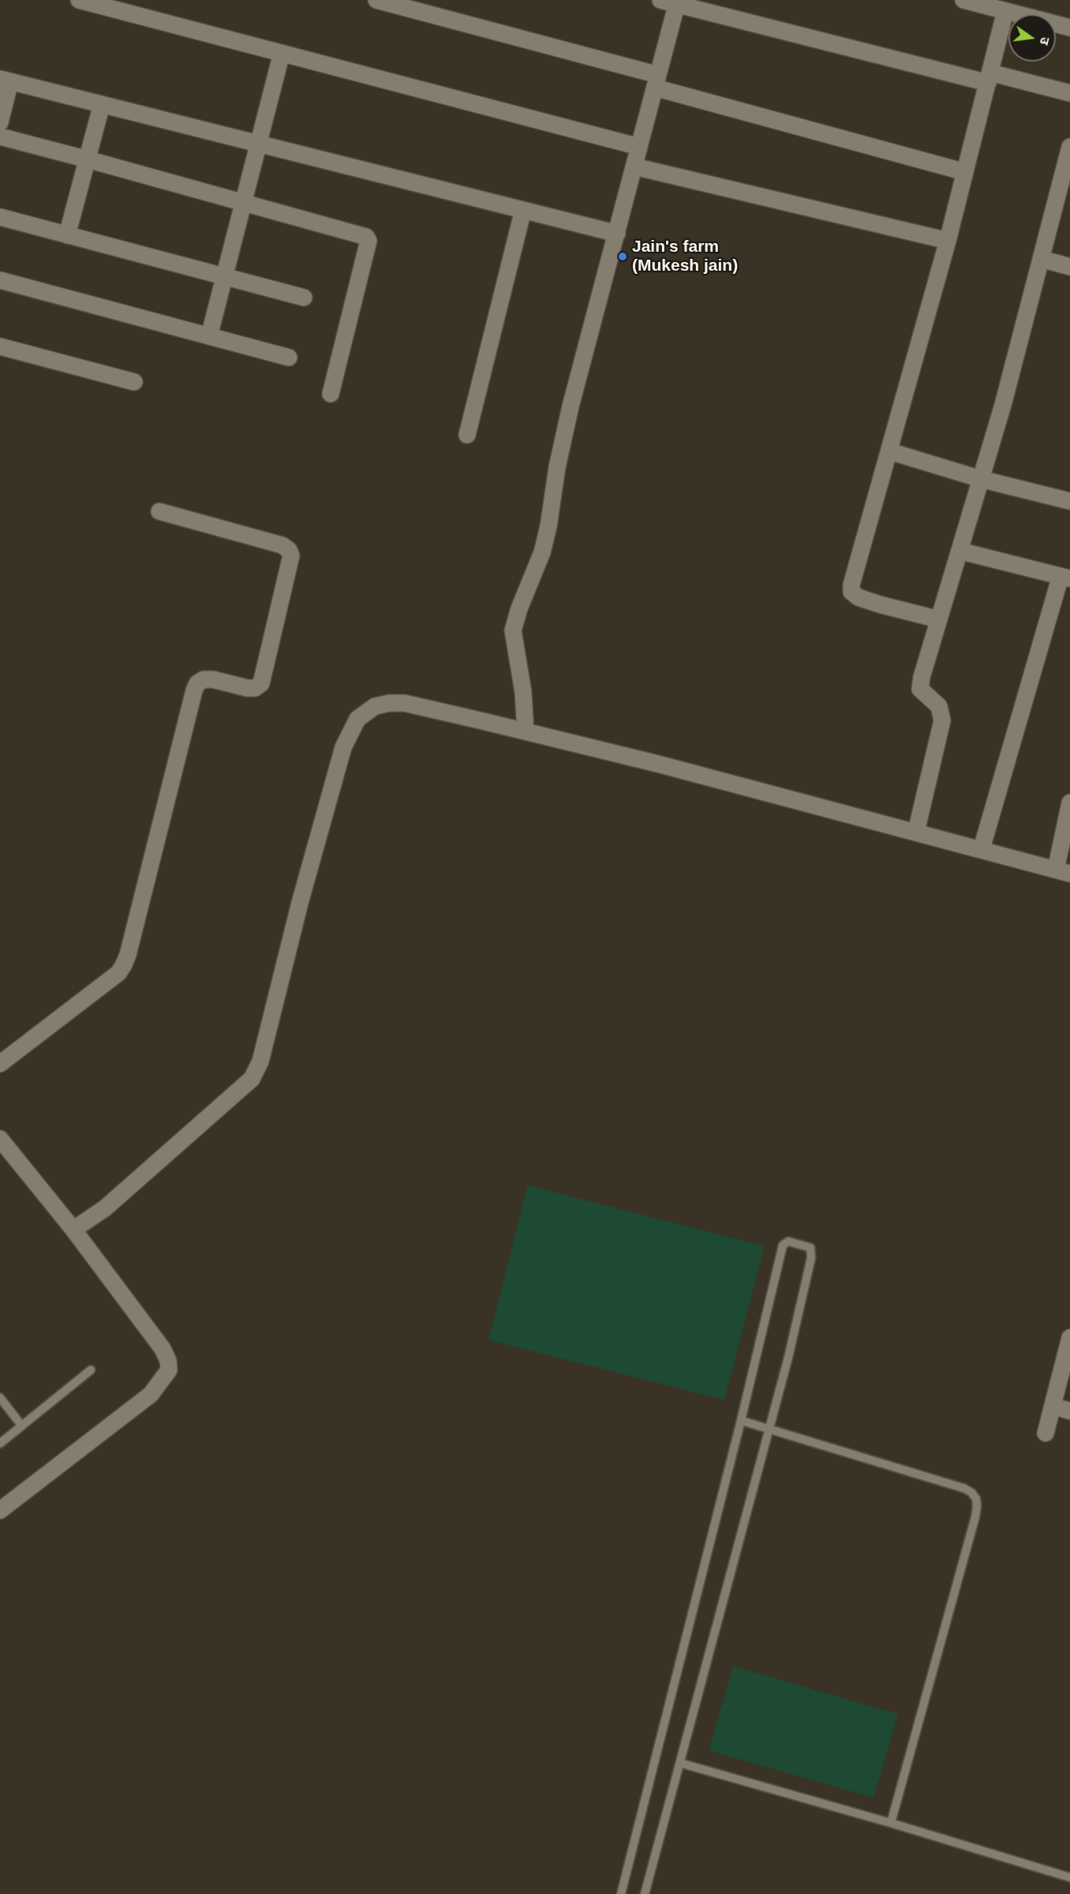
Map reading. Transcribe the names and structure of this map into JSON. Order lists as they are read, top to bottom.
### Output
{
  "places": ["Jain's farm (Mukesh jain)"],
  "north": "right"
}
